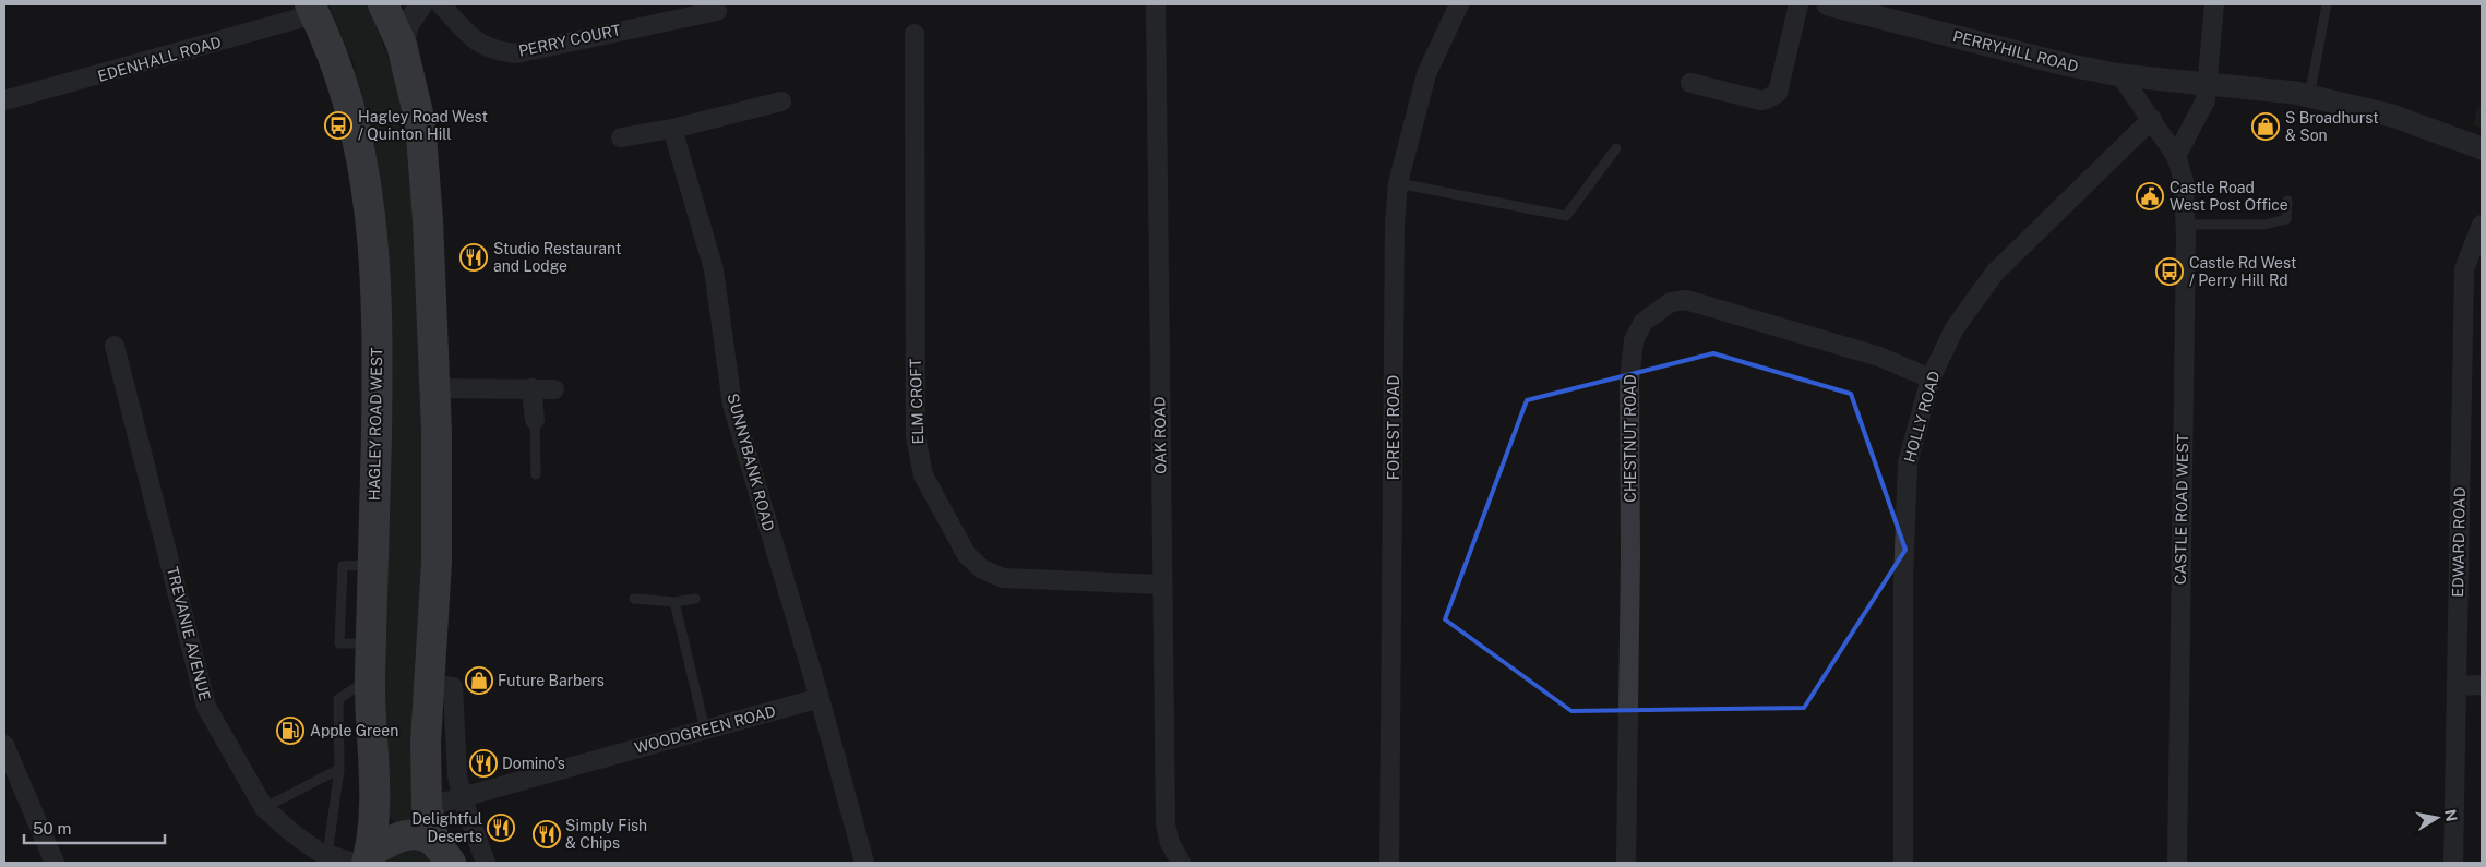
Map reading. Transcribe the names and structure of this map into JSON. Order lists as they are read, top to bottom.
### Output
{
  "streets": {
    "highway": ["HAGLEY ROAD WEST"],
    "street": [
      "PERRY COURT",
      "PERRYHILL ROAD",
      "EDENHALL ROAD",
      "ELM CROFT",
      "HOLLY ROAD",
      "FOREST ROAD",
      "OAK ROAD",
      "CHESTNUT ROAD",
      "SUNNYBANK ROAD",
      "CASTLE ROAD WEST",
      "EDWARD ROAD",
      "TREVANIE AVENUE",
      "WOODGREEN ROAD"
    ]
  },
  "crossings": [
    ["PERRYHILL ROAD", "CASTLE ROAD WEST"],
    ["EDENHALL ROAD", "HAGLEY ROAD WEST"],
    ["ELM CROFT", "OAK ROAD"],
    ["HOLLY ROAD", "CHESTNUT ROAD"],
    ["HOLLY ROAD", "CASTLE ROAD WEST"],
    ["HAGLEY ROAD WEST", "TREVANIE AVENUE"],
    ["SUNNYBANK ROAD", "WOODGREEN ROAD"]
  ],
  "places": {
    "bus stop": ["Hagley Road West / Quinton Hill", "Castle Rd West / Perry Hill Rd"],
    "shop": ["S Broadhurst & Son", "Future Barbers"],
    "public building": ["Castle Road West Post Office"],
    "restaurant": [
      "Studio Restaurant and Lodge",
      "Domino's",
      "Delightful Deserts",
      "Simply Fish & Chips"
    ],
    "fuel station": ["Apple Green"]
  },
  "scale_bar": "50 m",
  "north": "right"
}
